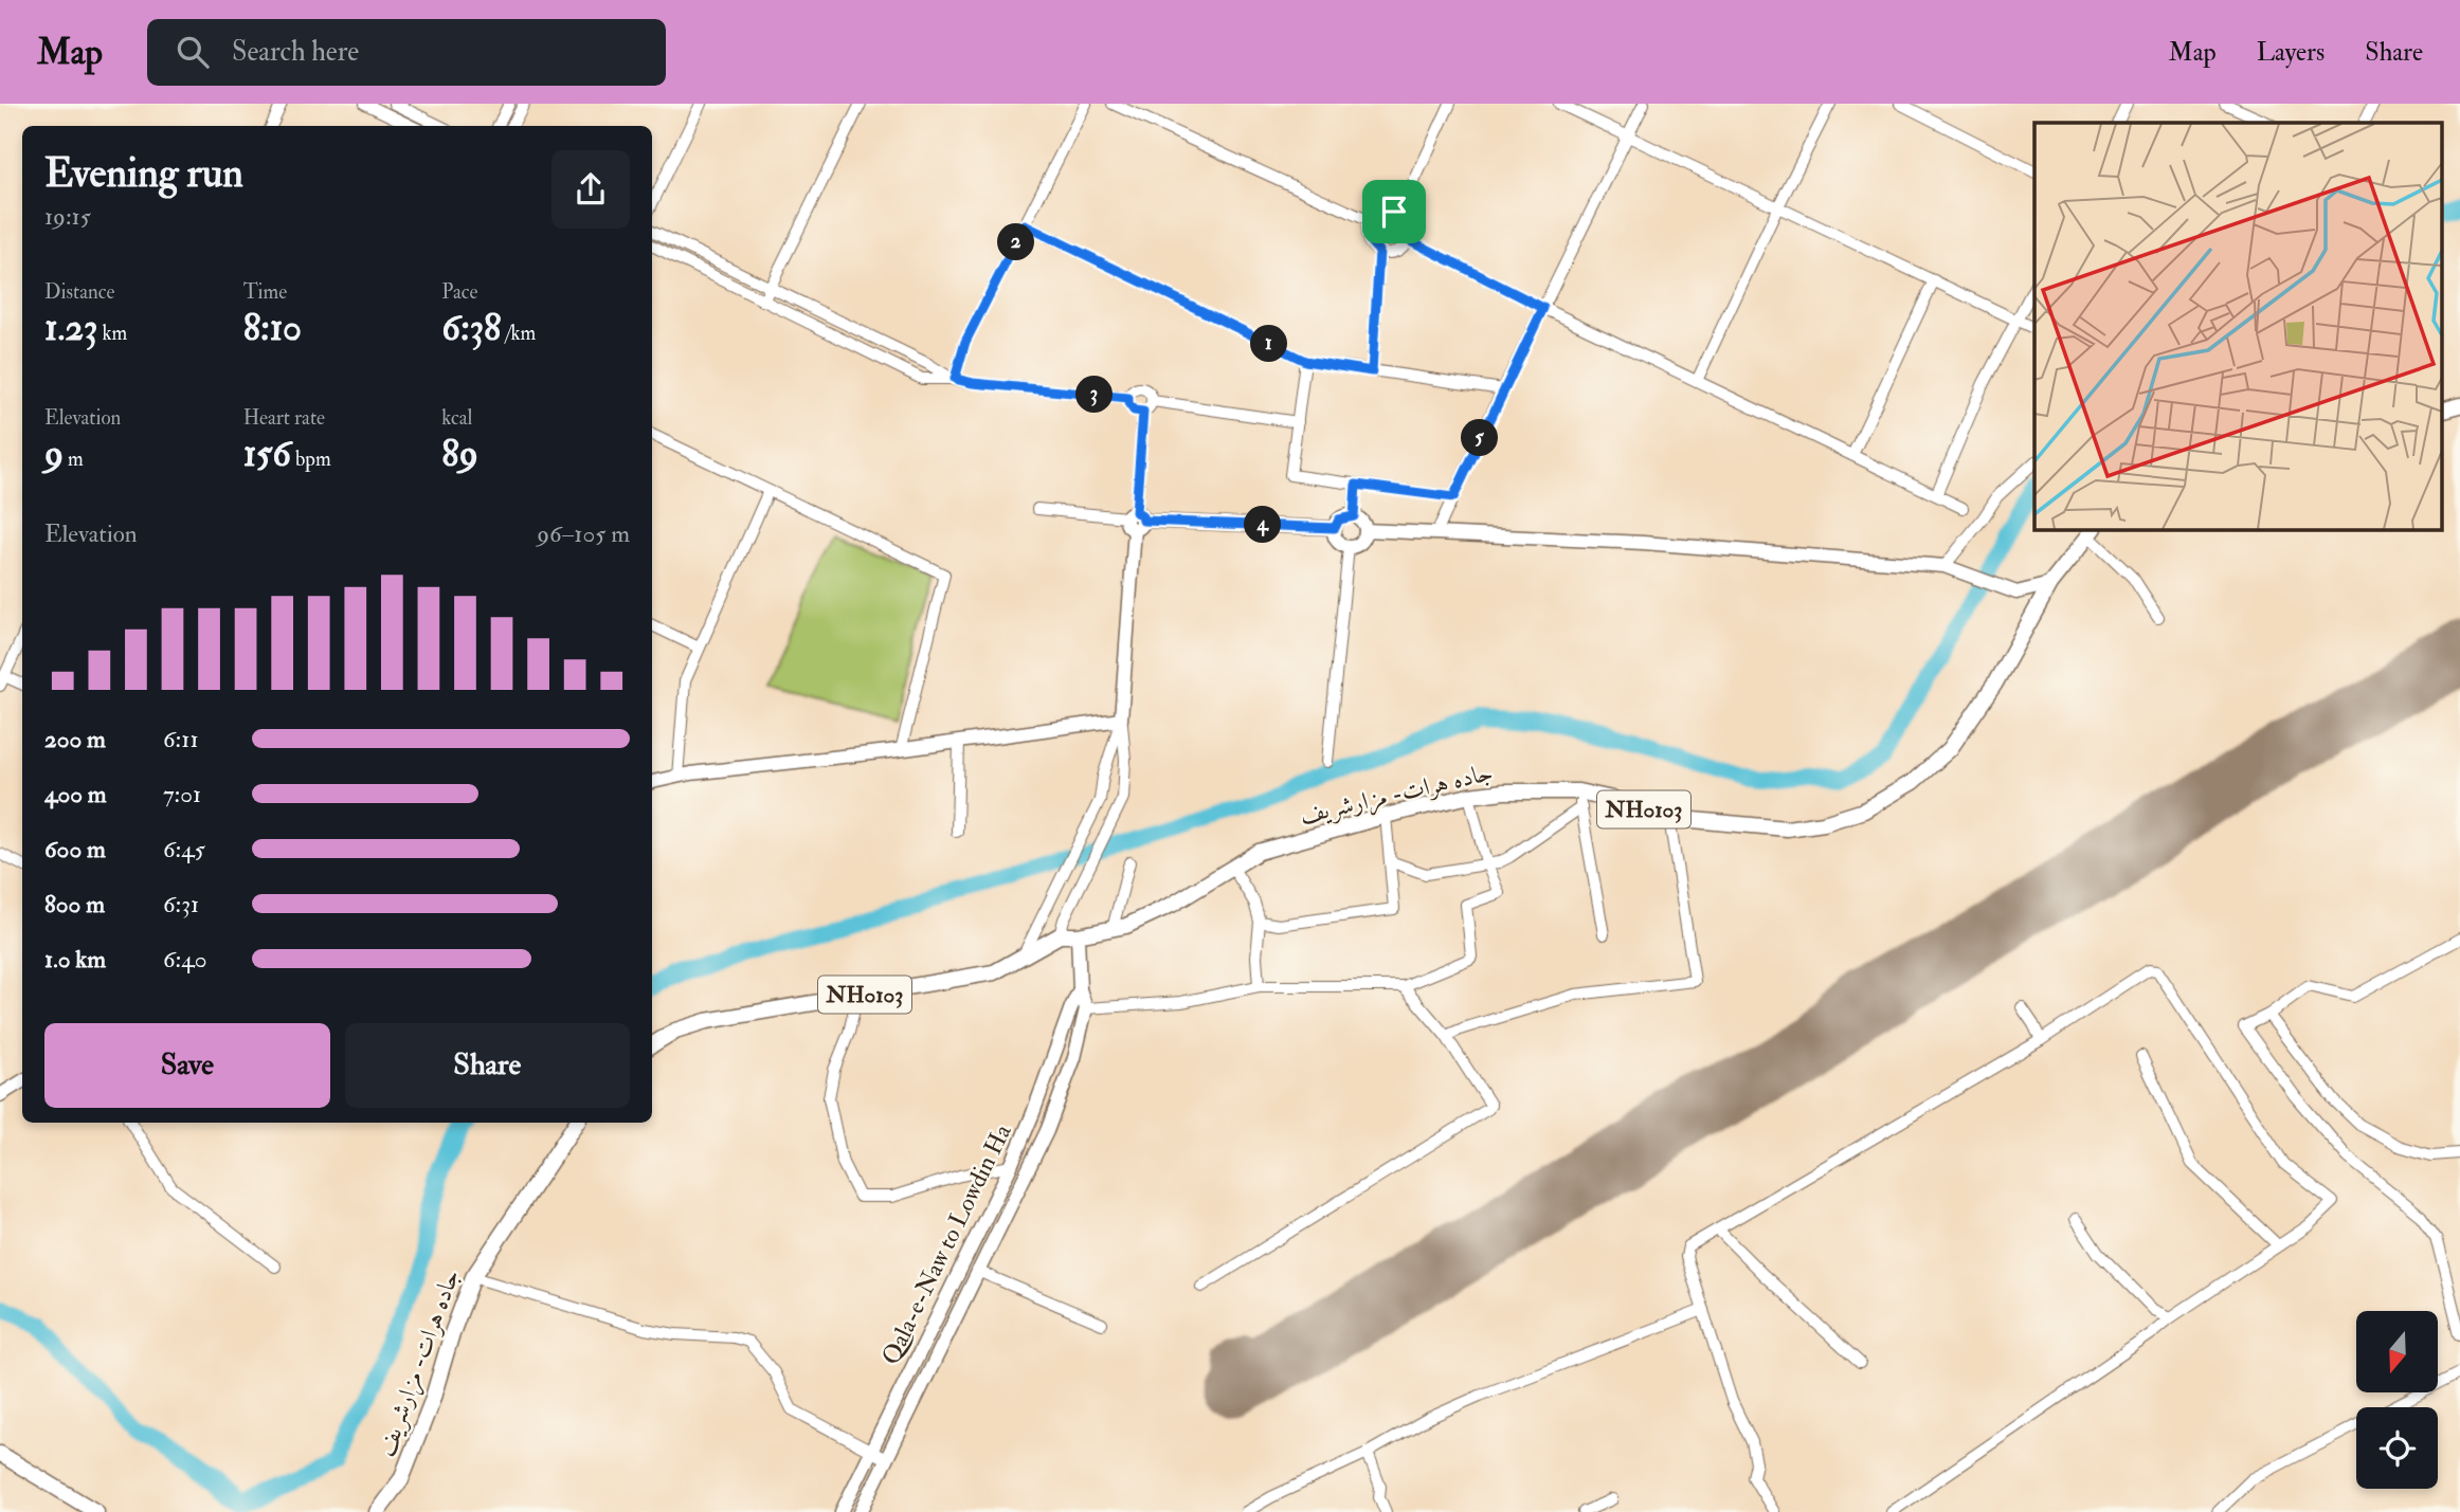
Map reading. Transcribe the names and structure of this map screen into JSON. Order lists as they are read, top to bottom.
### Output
{
  "streets": {
    "highway": ["جاده هرات- مزارشریف", "NH0103"],
    "main road": ["Qala-e-Naw to Lowdin Ha"]
  },
  "crossings": [
    ["جاده هرات- مزارشریف", "Qala-e-Naw to Lowdin Ha"]
  ],
  "north": "bottom",
  "page": {
    "header": "Map",
    "search": "Search here",
    "nav": ["Map", "Layers", "Share"],
    "heading": ["Evening run", "19:15"],
    "pins": [
      "2",
      "1",
      "3",
      "5",
      "4"
    ],
    "stats": [
      ["Distance", "1.23 km"],
      ["Time", "8:10"],
      ["Pace", "6:38 /km"],
      ["Elevation", "9 m"],
      ["Heart rate", "156 bpm"],
      ["kcal", "89"]
    ],
    "chart": ["Elevation", "96–105 m"],
    "list": [
      {
        "name": "200 m",
        "note": "6:11"
      },
      {
        "name": "400 m",
        "note": "7:01"
      },
      {
        "name": "600 m",
        "note": "6:45"
      },
      {
        "name": "800 m",
        "note": "6:31"
      },
      {
        "name": "1.0 km",
        "note": "6:40"
      }
    ],
    "buttons": ["Save", "Share"]
  }
}
